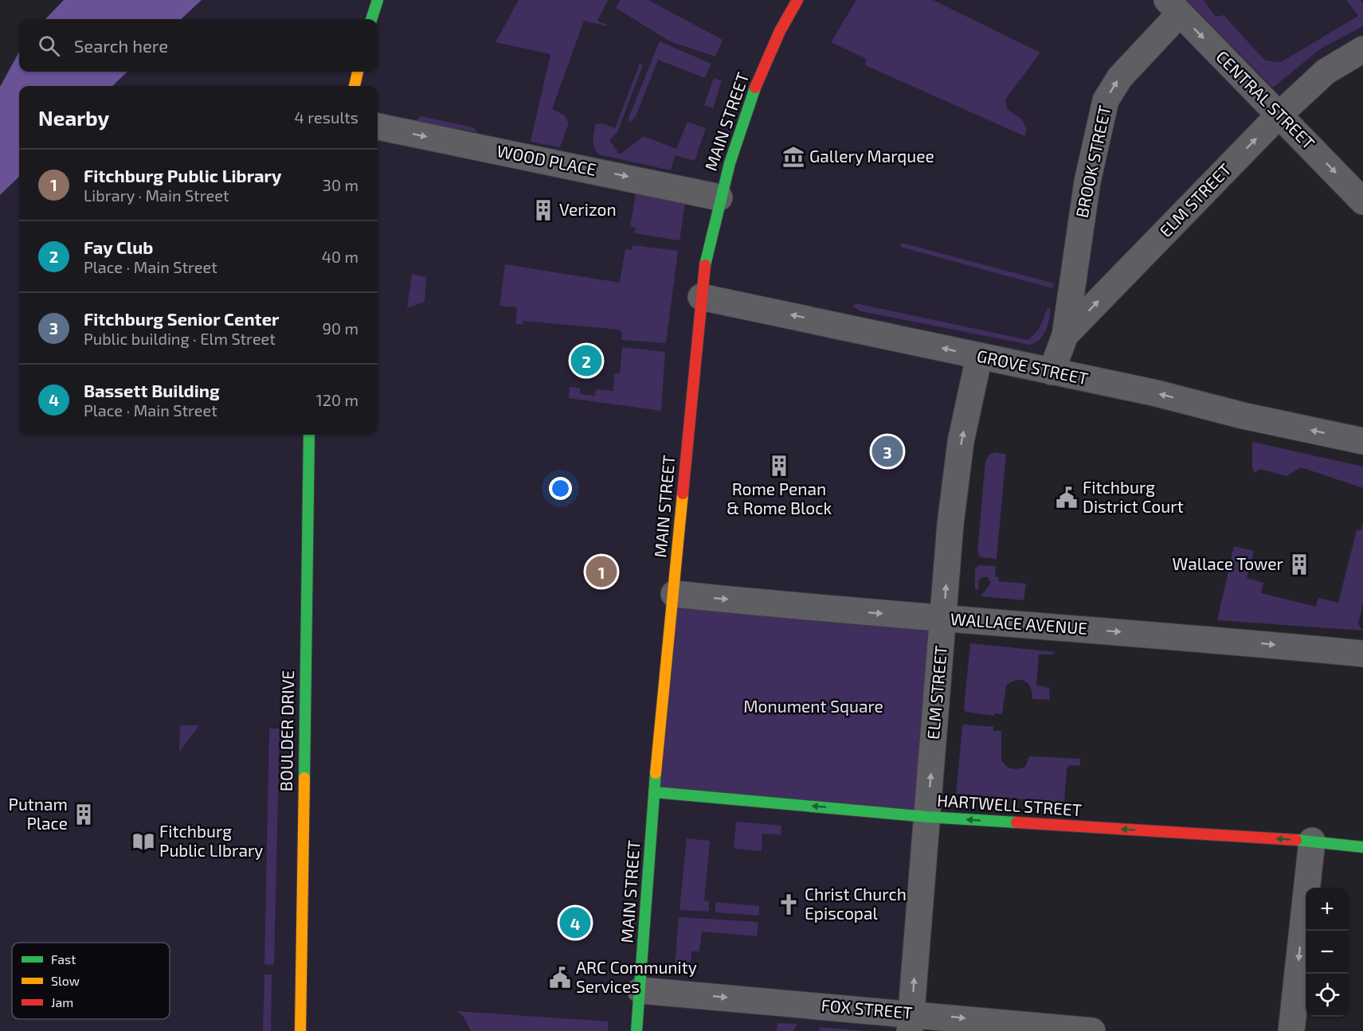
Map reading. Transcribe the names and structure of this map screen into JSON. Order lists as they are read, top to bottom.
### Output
{
  "streets": {
    "main road": ["MAIN STREET", "BOULDER DRIVE", "HARTWELL STREET"],
    "street": [
      "CENTRAL STREET",
      "WOOD PLACE",
      "BROOK STREET",
      "ELM STREET",
      "GROVE STREET",
      "WALLACE AVENUE",
      "FOX STREET"
    ]
  },
  "crossings": [
    ["CENTRAL STREET", "BROOK STREET"],
    ["CENTRAL STREET", "ELM STREET"],
    ["MAIN STREET", "WOOD PLACE"],
    ["MAIN STREET", "GROVE STREET"],
    ["MAIN STREET", "WALLACE AVENUE"],
    ["MAIN STREET", "HARTWELL STREET"],
    ["MAIN STREET", "FOX STREET"],
    ["BROOK STREET", "ELM STREET"],
    ["ELM STREET", "GROVE STREET"],
    ["ELM STREET", "WALLACE AVENUE"],
    ["ELM STREET", "HARTWELL STREET"],
    ["ELM STREET", "FOX STREET"]
  ],
  "one_way": [
    "CENTRAL STREET",
    "WOOD PLACE",
    "BROOK STREET",
    "ELM STREET",
    "GROVE STREET",
    "WALLACE AVENUE",
    "HARTWELL STREET",
    "FOX STREET"
  ],
  "parks": ["Monument Square"],
  "places": {
    "museum": ["Gallery Marquee"],
    "building": [
      "Verizon",
      "Rome Penan & Rome Block",
      "Wallace Tower",
      "Putnam Place"
    ],
    "public building": ["Fitchburg District Court", "ARC Community Services"],
    "library": ["Fitchburg Public LIbrary"],
    "church": ["Christ Church Episcopal"]
  },
  "legend": ["Fast", "Slow", "Jam"],
  "page": {
    "search": "Search here",
    "heading": ["Nearby", "4 results"],
    "list": [
      {
        "mark": "1",
        "name": "Fitchburg Public Library",
        "note": "Library · Main Street",
        "value": "30 m"
      },
      {
        "mark": "2",
        "name": "Fay Club",
        "note": "Place · Main Street",
        "value": "40 m"
      },
      {
        "mark": "3",
        "name": "Fitchburg Senior Center",
        "note": "Public building · Elm Street",
        "value": "90 m"
      },
      {
        "mark": "4",
        "name": "Bassett Building",
        "note": "Place · Main Street",
        "value": "120 m"
      }
    ],
    "pins": [
      "2",
      "3",
      "1",
      "4"
    ],
    "map_buttons": ["+", "−"]
  }
}
